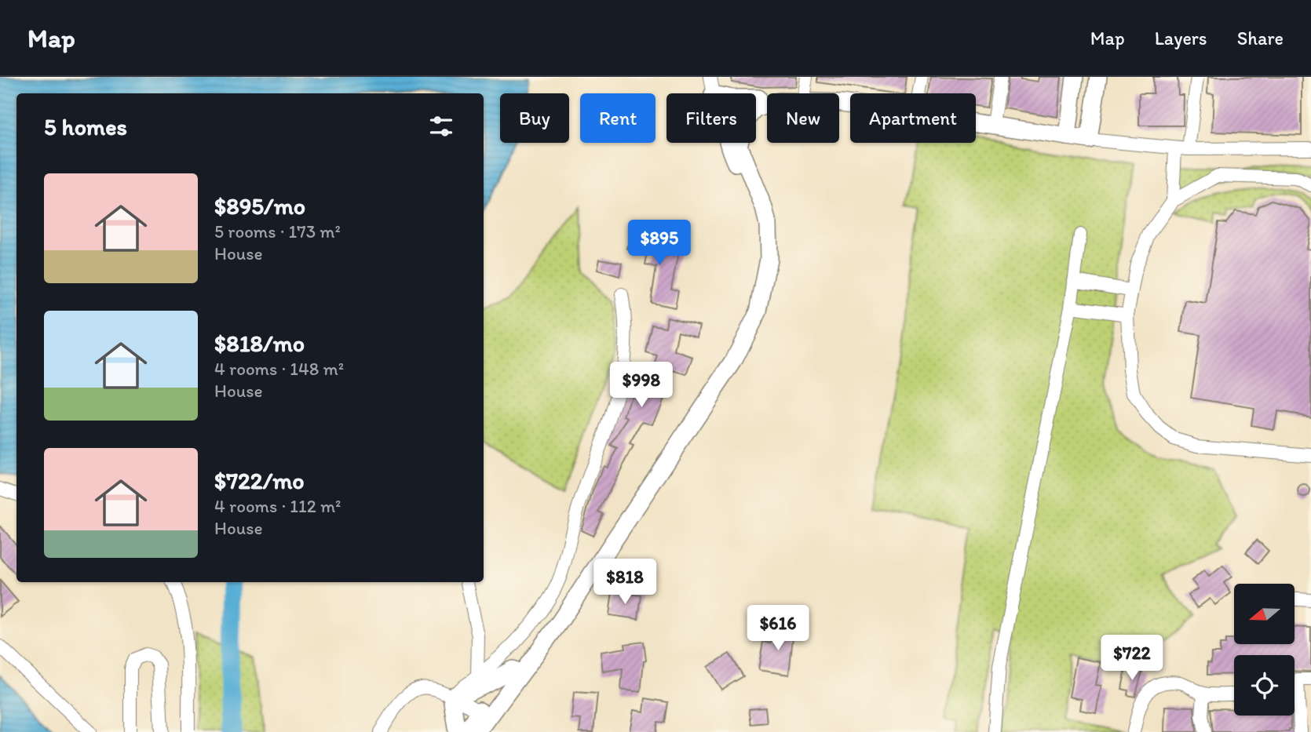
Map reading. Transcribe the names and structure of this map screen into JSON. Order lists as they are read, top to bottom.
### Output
{
  "north": "left",
  "page": {
    "header": "Map",
    "nav": ["Map", "Layers", "Share"],
    "chip": [
      "Buy",
      "Rent",
      "Filters",
      "New",
      "Apartment"
    ],
    "heading": "5 homes",
    "list": [
      {
        "name": "$895/mo",
        "note": "5 rooms · 173 m² · House"
      },
      {
        "name": "$818/mo",
        "note": "4 rooms · 148 m² · House"
      },
      {
        "name": "$722/mo",
        "note": "4 rooms · 112 m² · House"
      }
    ],
    "price": [
      "$895",
      "$998",
      "$818",
      "$616",
      "$722"
    ]
  }
}
